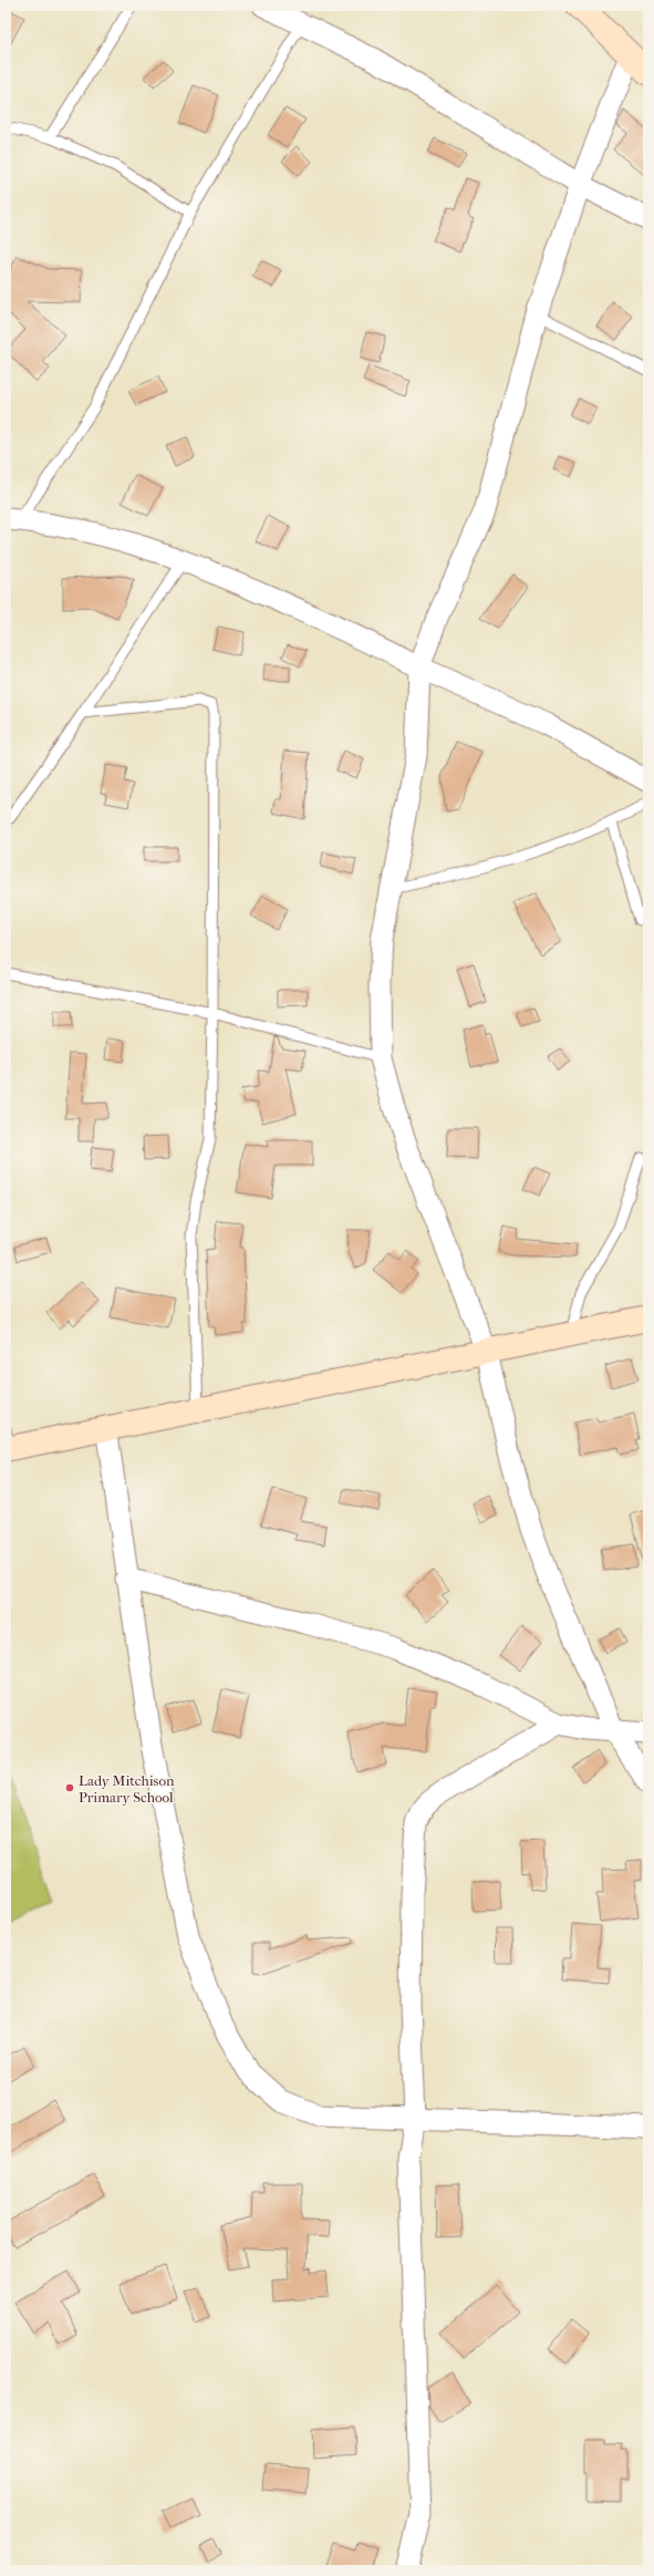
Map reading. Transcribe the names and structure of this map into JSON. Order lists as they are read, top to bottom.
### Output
{
  "places": ["Lady Mitchison Primary School"]
}
